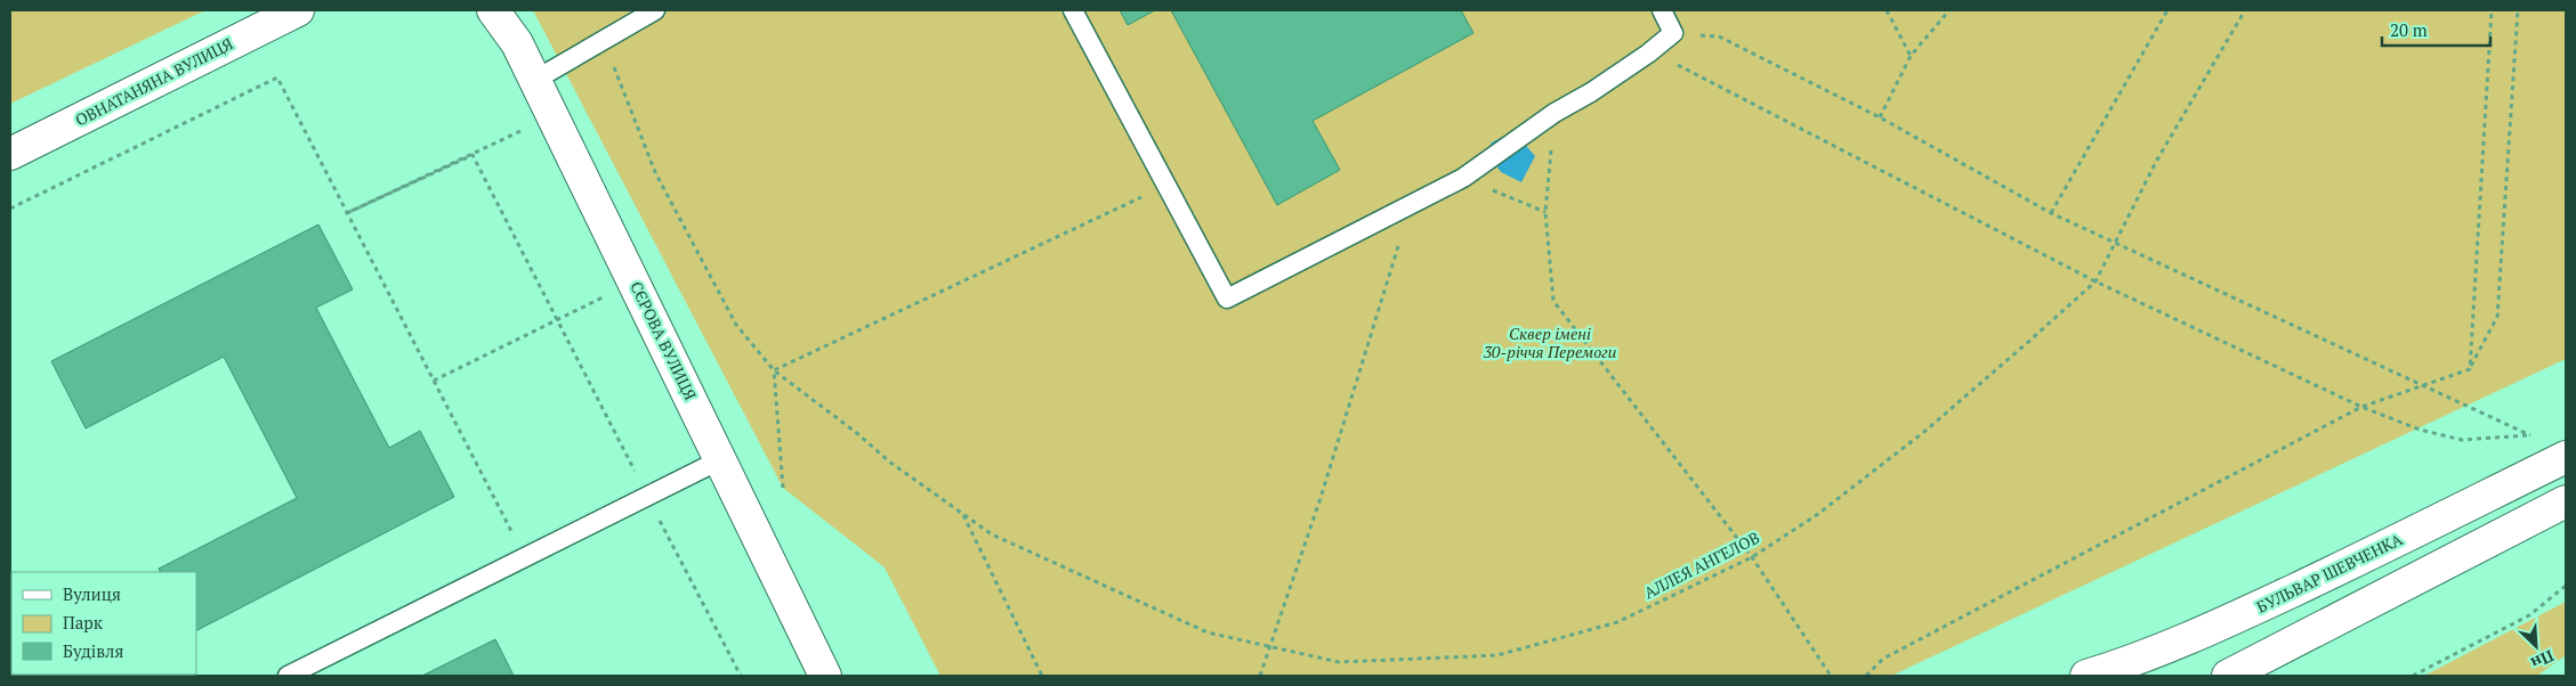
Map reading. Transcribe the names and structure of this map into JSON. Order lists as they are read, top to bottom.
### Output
{
  "streets": {
    "street": ["ОВНАТАНЯНА ВУЛИЦЯ", "СЄРОВА ВУЛИЦЯ", "БУЛЬВАР ШЕВЧЕНКА"],
    "path": ["АЛЛЕЯ АНГЕЛОВ"]
  },
  "parks": ["Сквер імені 30-річчя Перемоги"],
  "legend": ["Вулиця", "Парк", "Будівля"],
  "scale_bar": "20 m",
  "north": "bottom right"
}
